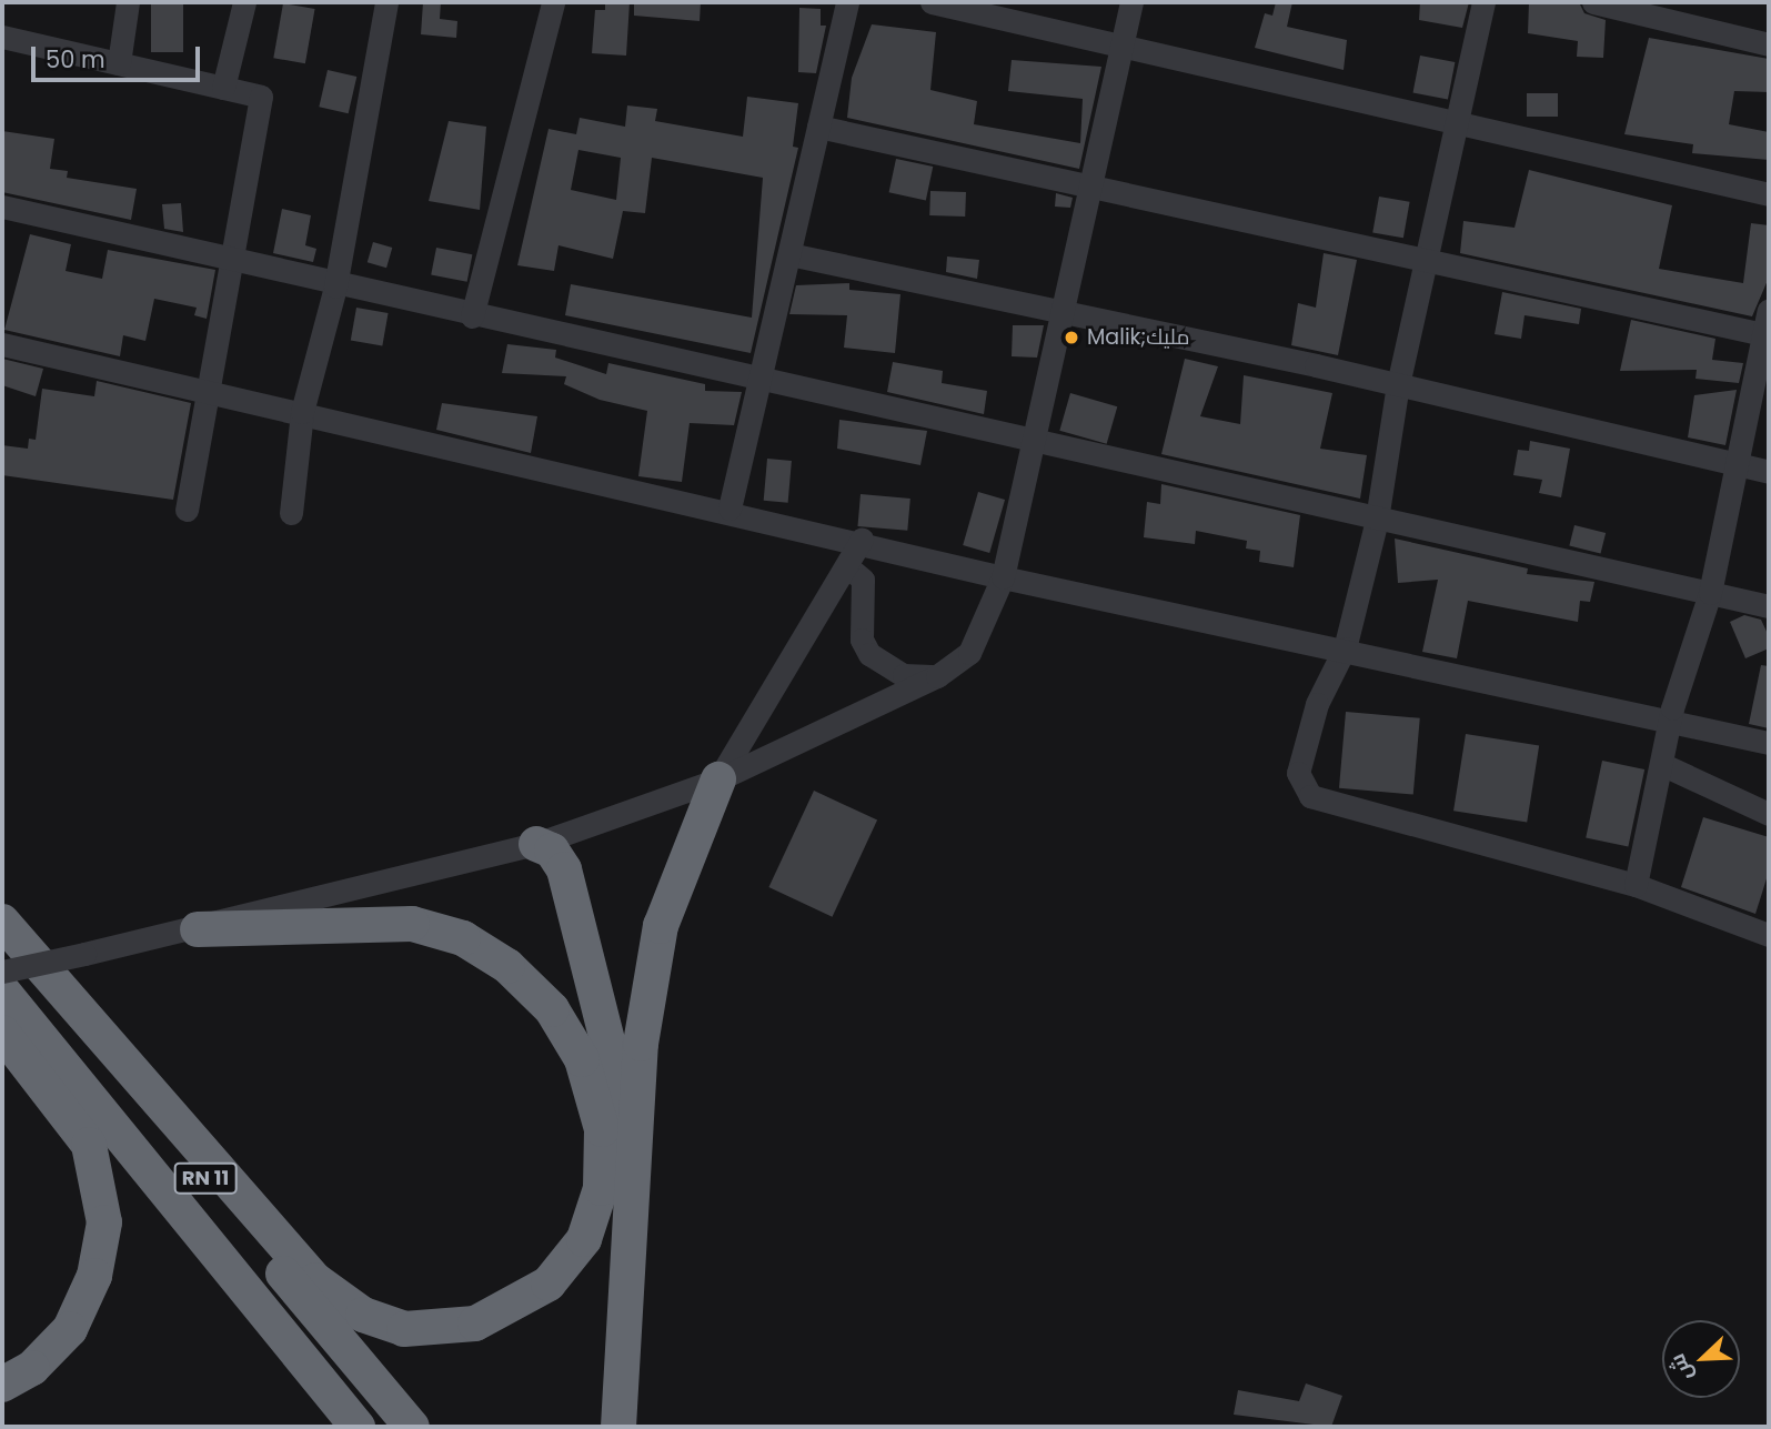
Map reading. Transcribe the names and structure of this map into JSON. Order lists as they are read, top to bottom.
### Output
{
  "streets": {
    "highway": ["RN 11"]
  },
  "places": ["Malik;مليك"],
  "scale_bar": "50 m",
  "north": "bottom left"
}
